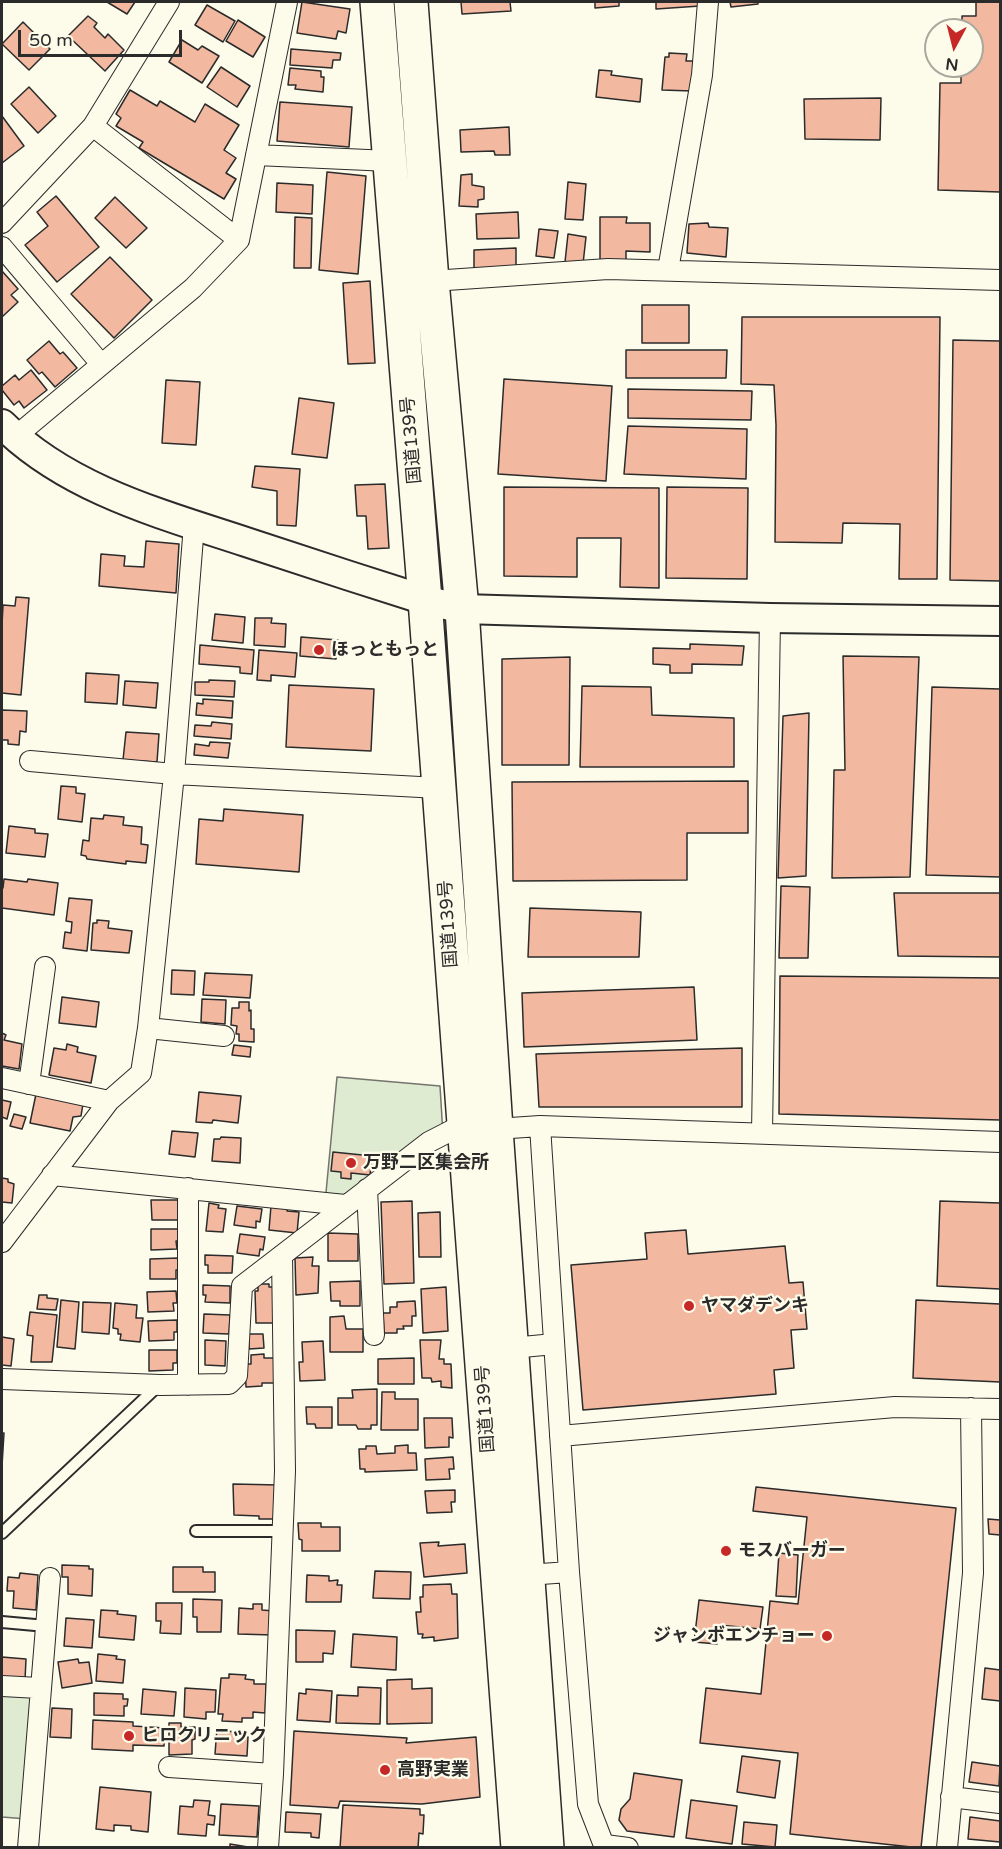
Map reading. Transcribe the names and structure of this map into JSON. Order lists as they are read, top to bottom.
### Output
{
  "streets": {
    "highway": ["国道139号"]
  },
  "places": [
    "ほっともっと",
    "万野二区集会所",
    "ヤマダデンキ",
    "モスバーガー",
    "ジャンボエンチョー",
    "ヒロクリニック",
    "高野実業"
  ],
  "scale_bar": "50 m",
  "north": "bottom"
}
